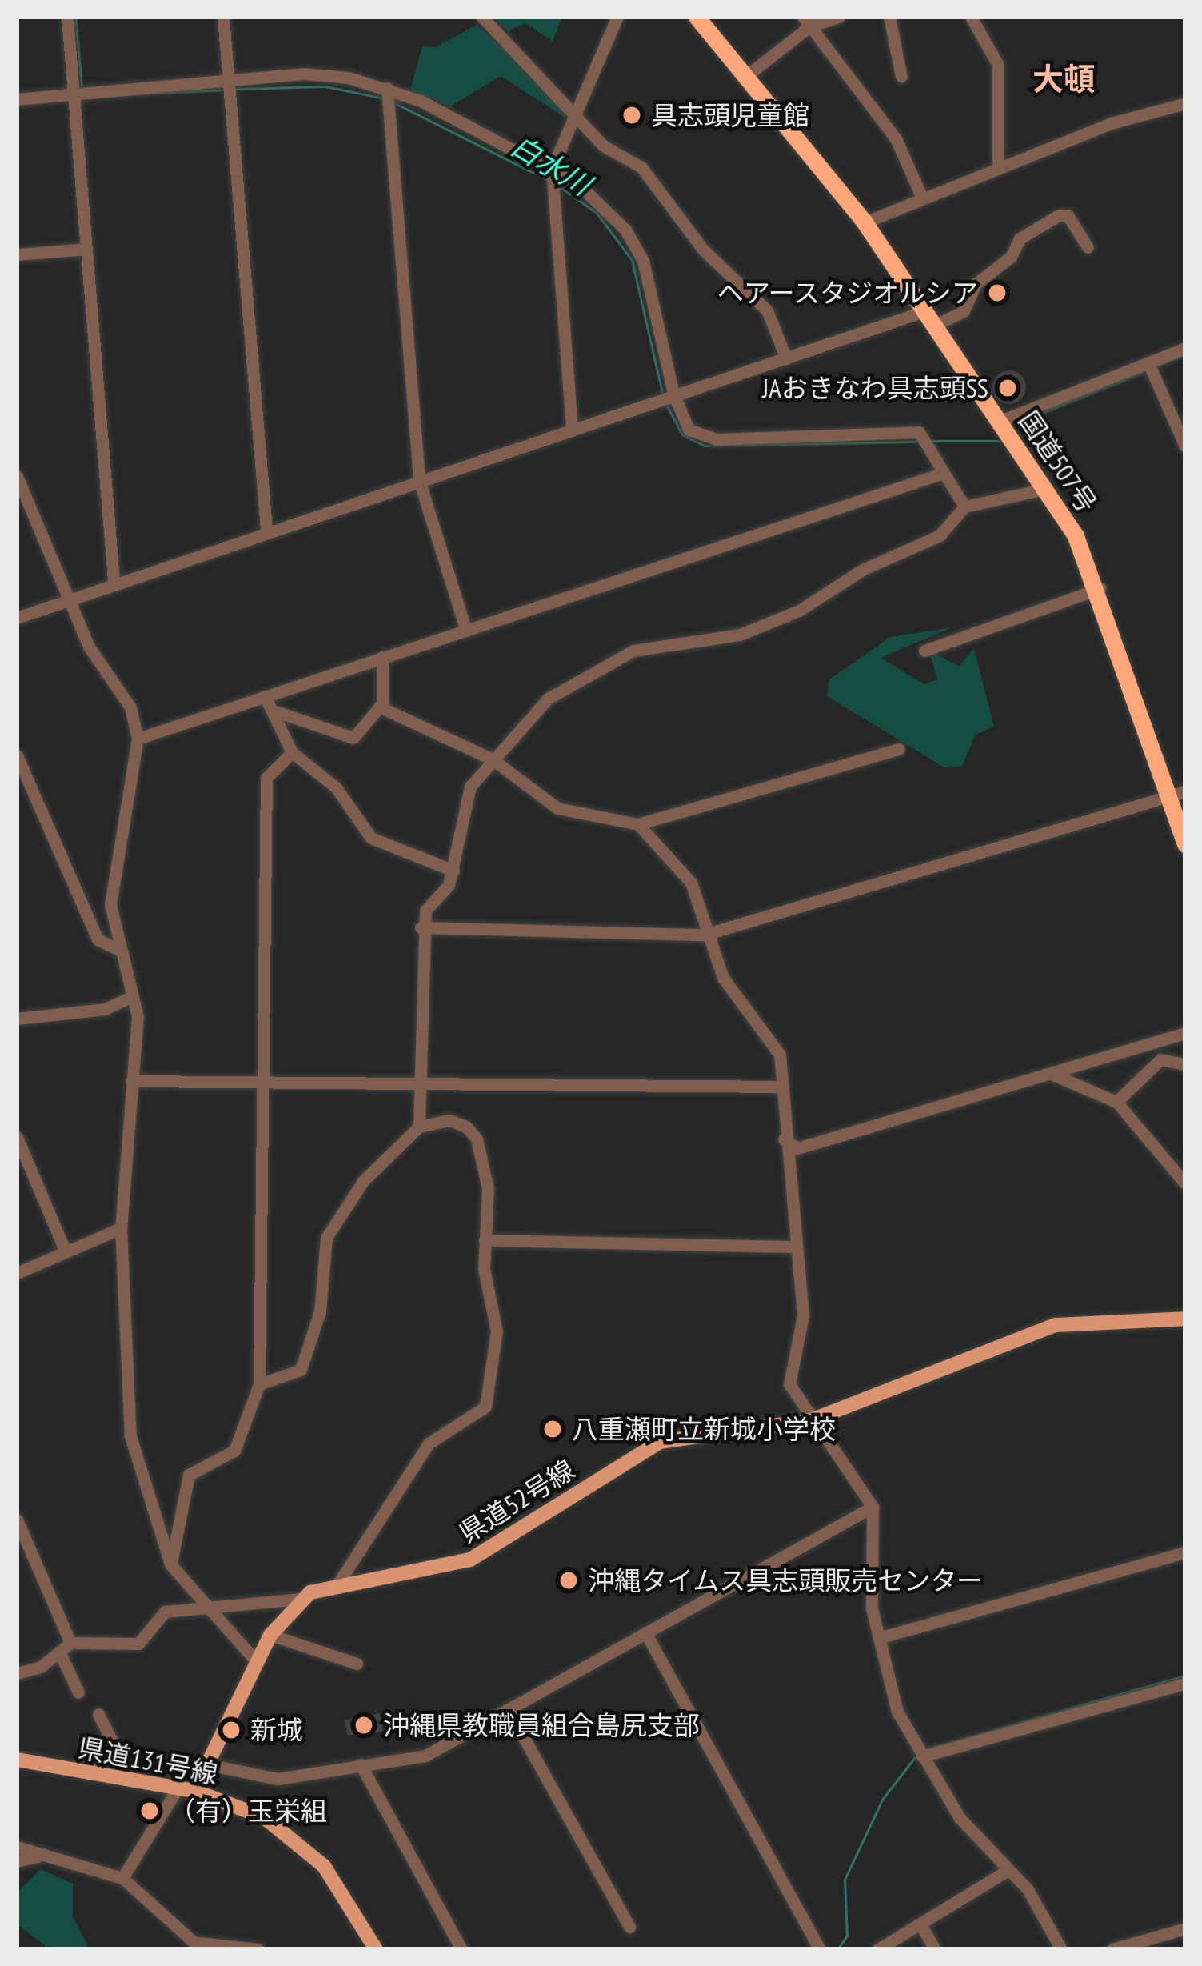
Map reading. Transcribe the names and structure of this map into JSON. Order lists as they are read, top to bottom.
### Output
{
  "streets": {
    "highway": ["国道507号"],
    "main road": ["県道52号線", "県道131号線"]
  },
  "districts": ["大頓"],
  "water": ["白水川"],
  "places": [
    "具志頭児童館",
    "ヘアースタジオルシア",
    "JAおきなわ具志頭SS",
    "八重瀬町立新城小学校",
    "沖縄タイムス具志頭販売センター",
    "沖縄県教職員組合島尻支部",
    "新城",
    "（有）玉栄組"
  ]
}
